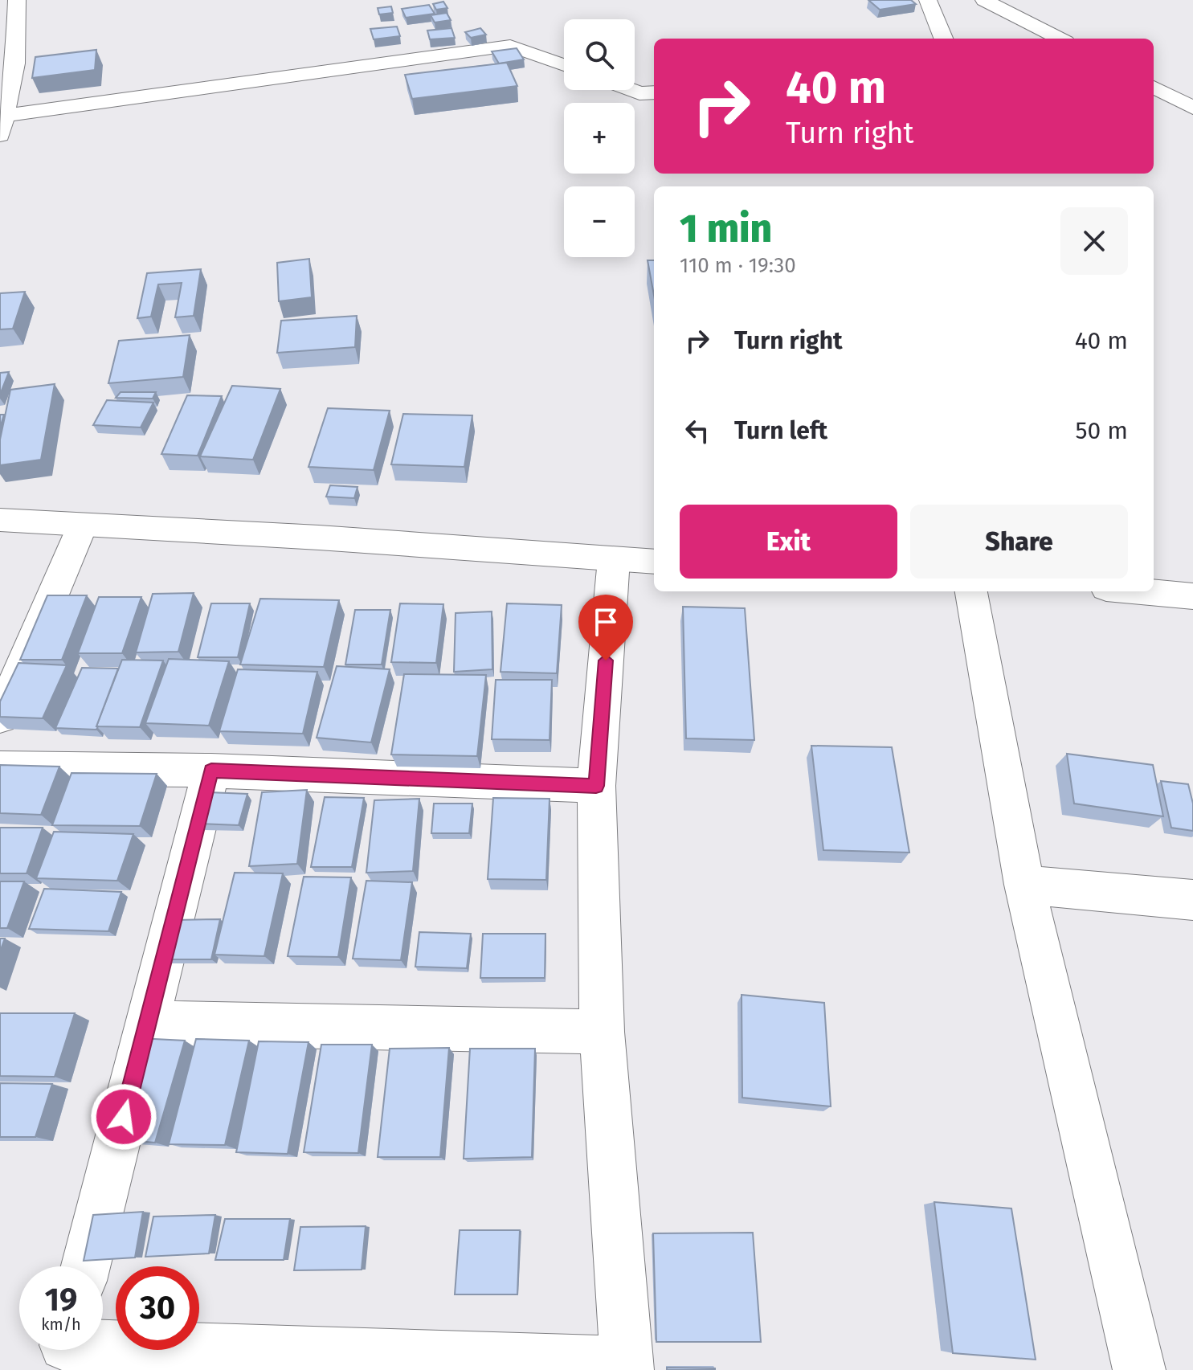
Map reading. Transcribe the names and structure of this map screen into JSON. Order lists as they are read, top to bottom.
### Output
{
  "page": {
    "map_buttons": ["+", "−"],
    "turn": ["40 m", "Turn right"],
    "heading": ["1 min", "110 m · 19:30"],
    "list": [
      {
        "name": "Turn right",
        "value": "40 m"
      },
      {
        "name": "Turn left",
        "value": "50 m"
      }
    ],
    "buttons": ["Exit", "Share"],
    "speed": "19 km/h",
    "limit": "30"
  }
}
